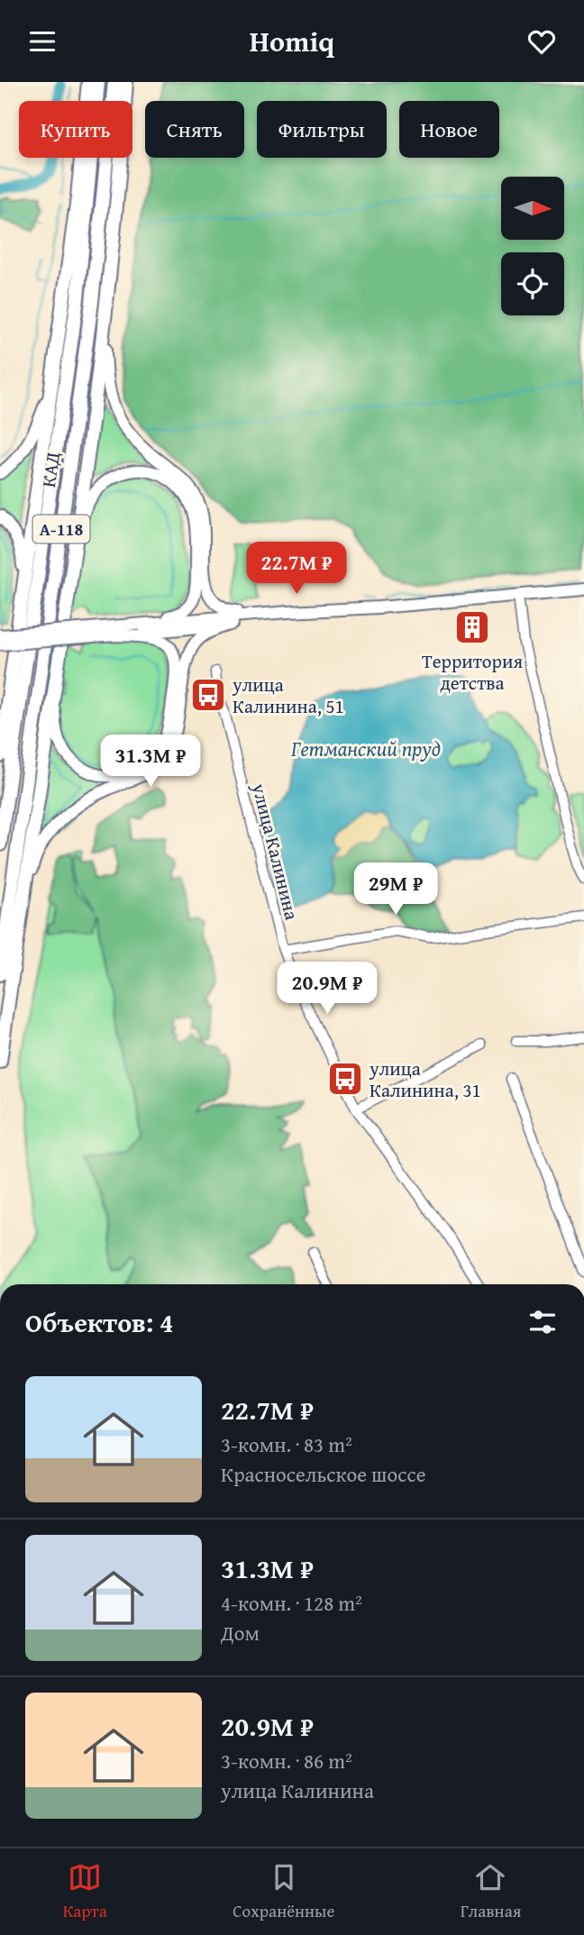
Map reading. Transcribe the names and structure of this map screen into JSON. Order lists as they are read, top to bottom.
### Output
{
  "streets": {
    "highway": ["КАД", "А-118"],
    "street": ["улица Калинина"]
  },
  "water": ["Гетманский пруд"],
  "places": {
    "building": ["Территория детства"],
    "bus stop": ["улица Калинина, 51", "улица Калинина, 31"]
  },
  "north": "right",
  "page": {
    "header": "Homiq",
    "chip": [
      "Купить",
      "Снять",
      "Фильтры",
      "Новое"
    ],
    "price": [
      "22.7M ₽",
      "31.3M ₽",
      "29M ₽",
      "20.9M ₽"
    ],
    "heading": "Объектов: 4",
    "list": [
      {
        "name": "22.7M ₽",
        "note": "3-комн. · 83 m² · Красносельское шоссе"
      },
      {
        "name": "31.3M ₽",
        "note": "4-комн. · 128 m² · Дом"
      },
      {
        "name": "20.9M ₽",
        "note": "3-комн. · 86 m² · улица Калинина"
      }
    ],
    "tabs": ["Карта", "Сохранённые", "Главная"]
  }
}
